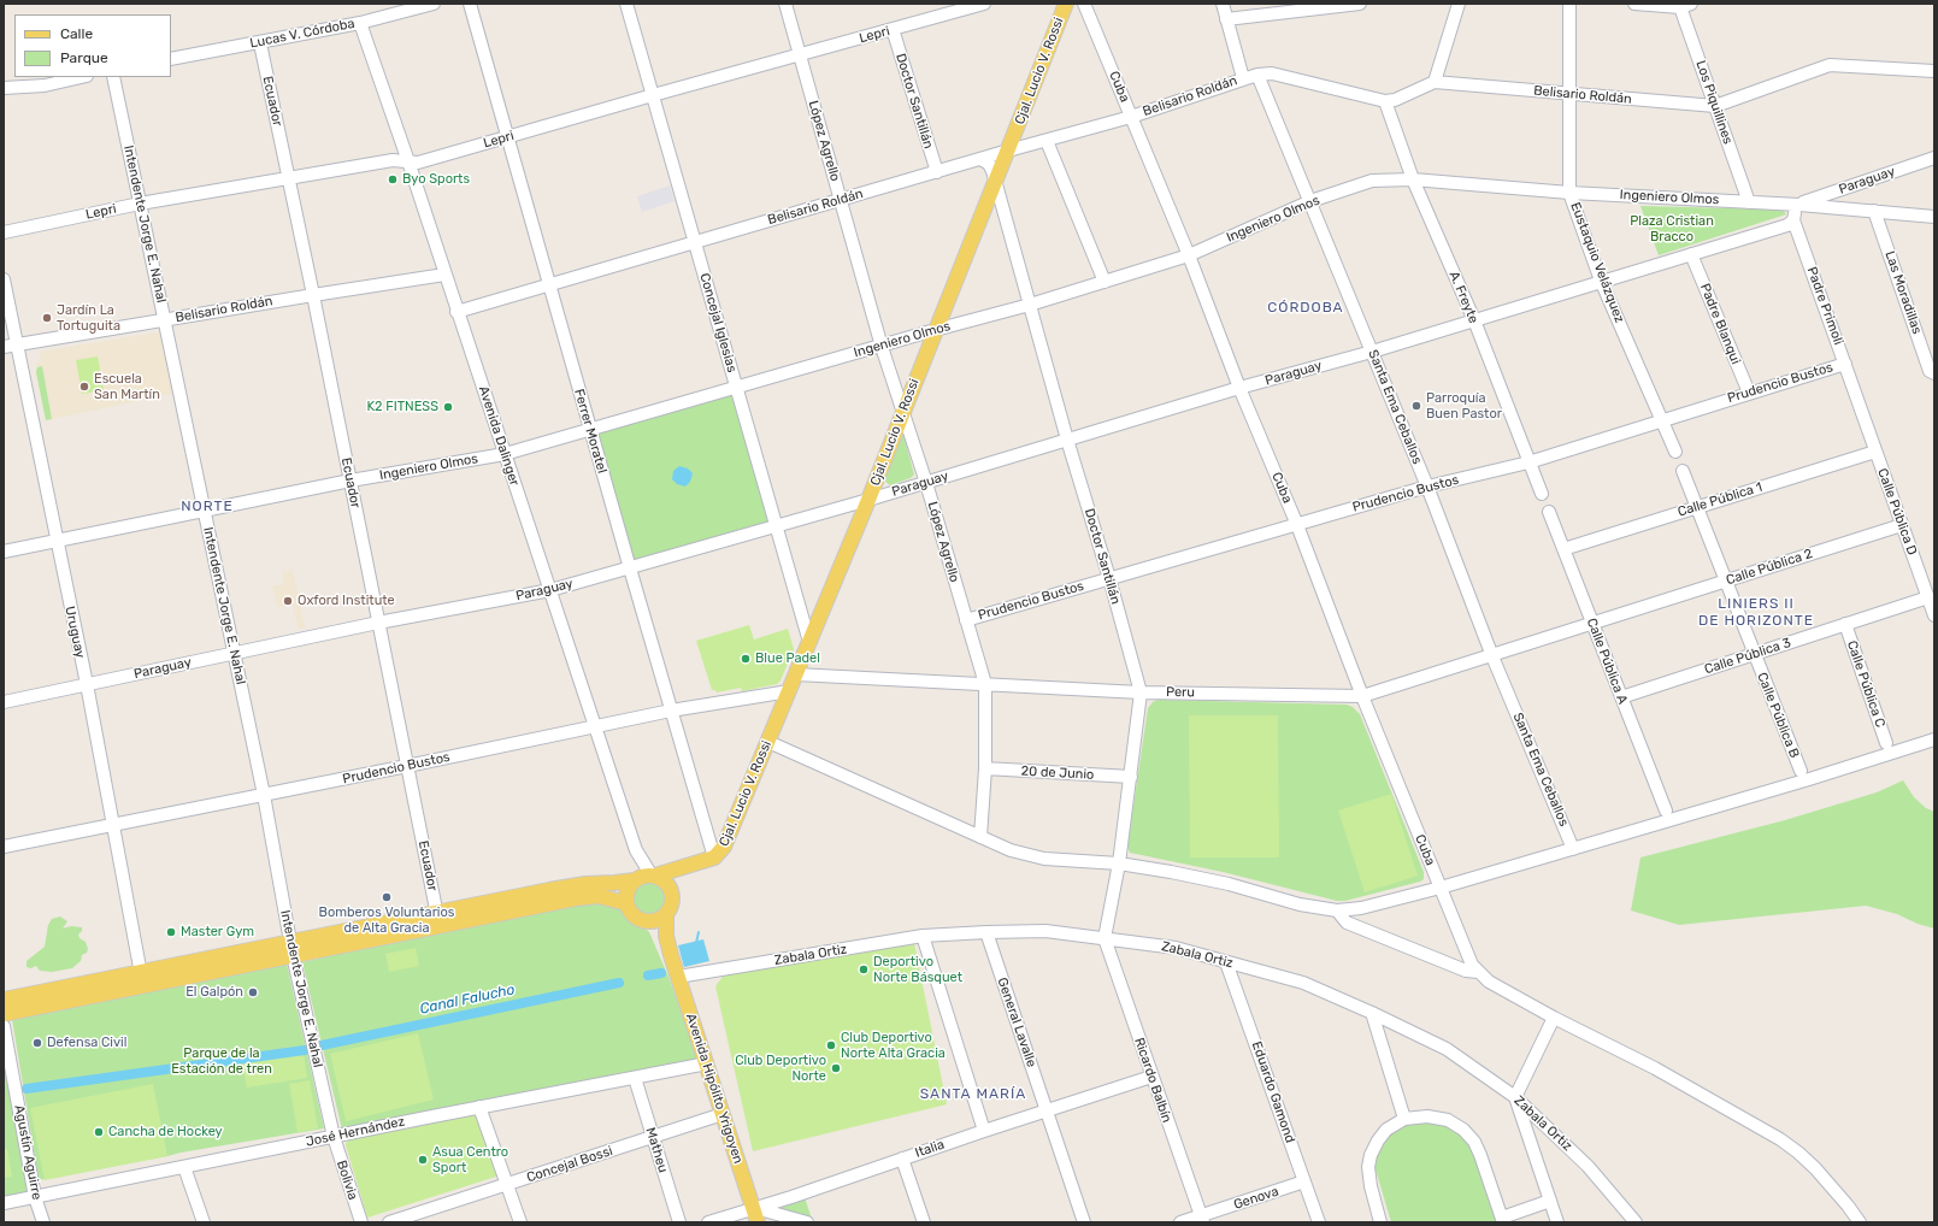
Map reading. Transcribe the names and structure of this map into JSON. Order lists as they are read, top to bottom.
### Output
{
  "streets": {
    "main road": ["Cjal. Lucio V. Rossi", "Avenida Hipólito Yrigoyen"],
    "street": [
      "Lucas V. Córdoba",
      "Lepri",
      "Cuba",
      "Belisario Roldán",
      "Ecuador",
      "Doctor Santillán",
      "Los Piquillines",
      "López Agrello",
      "Paraguay",
      "Ingeniero Olmos",
      "Intendente Jorge E. Nahal",
      "Eustaquio Velázquez",
      "Las Moradillas",
      "A. Freyte",
      "Padre Primoli",
      "Concejal Iglesias",
      "Padre Blanqui",
      "Prudencio Bustos",
      "Santa Ema Ceballos",
      "Ferrer Moratel",
      "Avenida Dalinger",
      "Calle Pública 1",
      "Calle Pública D",
      "Calle Pública 2",
      "Uruguay",
      "Calle Pública 3",
      "Calle Pública A",
      "Calle Pública C",
      "Peru",
      "Calle Pública B",
      "20 de Junio",
      "Zabala Ortiz",
      "General Lavalle",
      "Ricardo Balbín",
      "Eduardo Gamond",
      "José Hernández",
      "Italia",
      "Matheu",
      "Agustín Aguirre",
      "Concejal Bossi",
      "Bolivia",
      "Genova"
    ]
  },
  "crossings": [
    ["Lucas V. Córdoba", "Ecuador"],
    ["Lucas V. Córdoba", "Avenida Dalinger"],
    ["Lepri", "Ecuador"],
    ["Lepri", "Doctor Santillán"],
    ["Lepri", "López Agrello"],
    ["Lepri", "Intendente Jorge E. Nahal"],
    ["Lepri", "Concejal Iglesias"],
    ["Lepri", "Ferrer Moratel"],
    ["Lepri", "Avenida Dalinger"],
    ["Cjal. Lucio V. Rossi", "Belisario Roldán"],
    ["Cjal. Lucio V. Rossi", "Doctor Santillán"],
    ["Cjal. Lucio V. Rossi", "López Agrello"],
    ["Cjal. Lucio V. Rossi", "Paraguay"],
    ["Cjal. Lucio V. Rossi", "Ingeniero Olmos"],
    ["Cjal. Lucio V. Rossi", "Concejal Iglesias"],
    ["Cjal. Lucio V. Rossi", "Prudencio Bustos"],
    ["Cjal. Lucio V. Rossi", "Ferrer Moratel"],
    ["Cjal. Lucio V. Rossi", "Peru"],
    ["Cuba", "Belisario Roldán"],
    ["Cuba", "Paraguay"],
    ["Cuba", "Ingeniero Olmos"],
    ["Cuba", "Prudencio Bustos"],
    ["Cuba", "Peru"],
    ["Belisario Roldán", "Ecuador"],
    ["Belisario Roldán", "Doctor Santillán"],
    ["Belisario Roldán", "Los Piquillines"],
    ["Belisario Roldán", "López Agrello"],
    ["Belisario Roldán", "Intendente Jorge E. Nahal"],
    ["Belisario Roldán", "Eustaquio Velázquez"],
    ["Belisario Roldán", "A. Freyte"],
    ["Belisario Roldán", "Concejal Iglesias"],
    ["Belisario Roldán", "Santa Ema Ceballos"],
    ["Belisario Roldán", "Ferrer Moratel"],
    ["Belisario Roldán", "Avenida Dalinger"],
    ["Belisario Roldán", "Uruguay"],
    ["Ecuador", "Paraguay"],
    ["Ecuador", "Ingeniero Olmos"],
    ["Ecuador", "Prudencio Bustos"],
    ["Doctor Santillán", "Paraguay"],
    ["Doctor Santillán", "Ingeniero Olmos"],
    ["Doctor Santillán", "Prudencio Bustos"],
    ["Doctor Santillán", "Peru"],
    ["Doctor Santillán", "20 de Junio"],
    ["Doctor Santillán", "Zabala Ortiz"],
    ["Doctor Santillán", "Ricardo Balbín"],
    ["Los Piquillines", "Ingeniero Olmos"],
    ["López Agrello", "Paraguay"],
    ["López Agrello", "Ingeniero Olmos"],
    ["López Agrello", "Prudencio Bustos"],
    ["López Agrello", "Peru"],
    ["López Agrello", "20 de Junio"],
    ["Paraguay", "Ingeniero Olmos"],
    ["Paraguay", "Intendente Jorge E. Nahal"],
    ["Paraguay", "Eustaquio Velázquez"],
    ["Paraguay", "A. Freyte"],
    ["Paraguay", "Padre Primoli"],
    ["Paraguay", "Concejal Iglesias"],
    ["Paraguay", "Padre Blanqui"],
    ["Paraguay", "Santa Ema Ceballos"],
    ["Paraguay", "Ferrer Moratel"],
    ["Paraguay", "Avenida Dalinger"],
    ["Paraguay", "Uruguay"],
    ["Ingeniero Olmos", "Intendente Jorge E. Nahal"],
    ["Ingeniero Olmos", "Eustaquio Velázquez"],
    ["Ingeniero Olmos", "Las Moradillas"],
    ["Ingeniero Olmos", "A. Freyte"],
    ["Ingeniero Olmos", "Padre Primoli"],
    ["Ingeniero Olmos", "Concejal Iglesias"],
    ["Ingeniero Olmos", "Santa Ema Ceballos"],
    ["Ingeniero Olmos", "Ferrer Moratel"],
    ["Ingeniero Olmos", "Avenida Dalinger"],
    ["Ingeniero Olmos", "Uruguay"],
    ["Intendente Jorge E. Nahal", "Prudencio Bustos"],
    ["Intendente Jorge E. Nahal", "José Hernández"],
    ["Intendente Jorge E. Nahal", "Bolivia"],
    ["Eustaquio Velázquez", "Prudencio Bustos"],
    ["A. Freyte", "Prudencio Bustos"],
    ["Padre Primoli", "Prudencio Bustos"],
    ["Padre Primoli", "Calle Pública D"],
    ["Padre Blanqui", "Prudencio Bustos"],
    ["Prudencio Bustos", "Santa Ema Ceballos"],
    ["Prudencio Bustos", "Ferrer Moratel"],
    ["Prudencio Bustos", "Avenida Dalinger"],
    ["Prudencio Bustos", "Uruguay"],
    ["Santa Ema Ceballos", "Peru"],
    ["Avenida Dalinger", "Avenida Hipólito Yrigoyen"],
    ["Calle Pública 1", "Calle Pública D"],
    ["Calle Pública 1", "Calle Pública A"],
    ["Calle Pública 1", "Calle Pública B"],
    ["Calle Pública D", "Calle Pública 2"],
    ["Calle Pública D", "Calle Pública 3"],
    ["Calle Pública 2", "Calle Pública A"],
    ["Calle Pública 2", "Peru"],
    ["Calle Pública 2", "Calle Pública B"],
    ["Calle Pública 3", "Calle Pública A"],
    ["Calle Pública 3", "Calle Pública C"],
    ["Calle Pública 3", "Calle Pública B"],
    ["Zabala Ortiz", "General Lavalle"],
    ["Zabala Ortiz", "Ricardo Balbín"],
    ["Zabala Ortiz", "Avenida Hipólito Yrigoyen"],
    ["Zabala Ortiz", "Eduardo Gamond"],
    ["General Lavalle", "Italia"],
    ["Ricardo Balbín", "Italia"],
    ["Ricardo Balbín", "Genova"],
    ["Avenida Hipólito Yrigoyen", "José Hernández"],
    ["Avenida Hipólito Yrigoyen", "Italia"],
    ["Avenida Hipólito Yrigoyen", "Concejal Bossi"],
    ["Eduardo Gamond", "Genova"],
    ["José Hernández", "Matheu"],
    ["José Hernández", "Agustín Aguirre"],
    ["José Hernández", "Bolivia"],
    ["Matheu", "Concejal Bossi"]
  ],
  "districts": [
    "CÓRDOBA",
    "NORTE",
    "LINIERS II DE HORIZONTE",
    "SANTA MARÍA"
  ],
  "water": ["Canal Falucho"],
  "parks": ["Plaza Cristian Bracco", "Parque de la Estación de tren"],
  "places": [
    "Byo Sports",
    "Jardín La Tortuguita",
    "Escuela San Martín",
    "Parroquía Buen Pastor",
    "K2 FITNESS",
    "Oxford Institute",
    "Blue Padel",
    "Bomberos Voluntarios de Alta Gracia",
    "Master Gym",
    "Deportivo Norte Básquet",
    "El Galpón",
    "Defensa Civil",
    "Club Deportivo Norte Alta Gracia",
    "Club Deportivo Norte",
    "Cancha de Hockey",
    "Asua Centro Sport"
  ],
  "legend": ["Calle", "Parque"]
}
